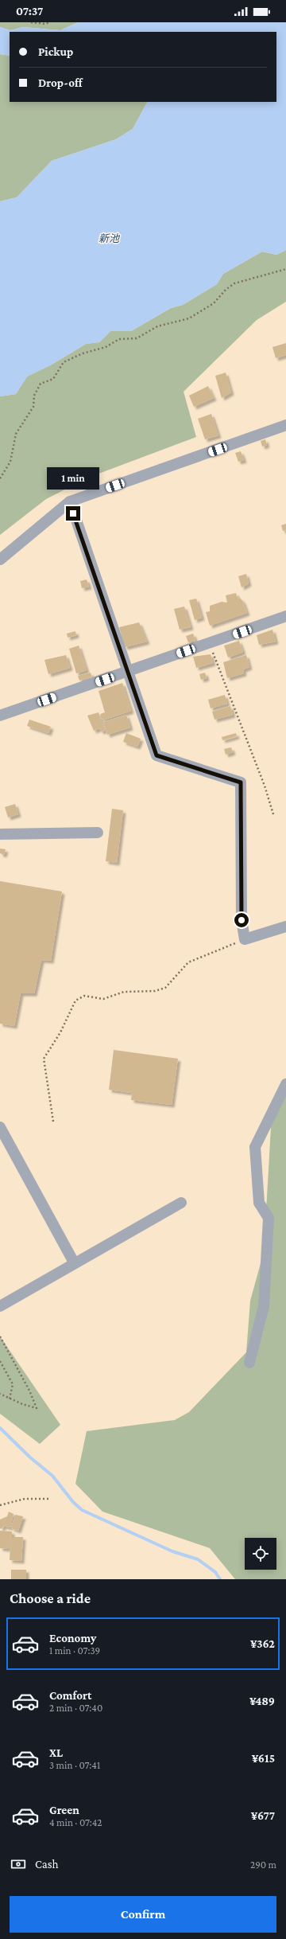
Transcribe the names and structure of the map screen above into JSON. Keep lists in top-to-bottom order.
{
  "water": ["新池"],
  "page": {
    "status": "07:37",
    "banner": ["Pickup", "Drop-off"],
    "bubble": "1 min",
    "heading": "Choose a ride",
    "list": [
      {
        "name": "Economy",
        "note": "1 min · 07:39",
        "value": "¥362"
      },
      {
        "name": "Comfort",
        "note": "2 min · 07:40",
        "value": "¥489"
      },
      {
        "name": "XL",
        "note": "3 min · 07:41",
        "value": "¥615"
      },
      {
        "name": "Green",
        "note": "4 min · 07:42",
        "value": "¥677"
      }
    ],
    "pay": ["Cash", "290 m"],
    "buttons": "Confirm"
  }
}
